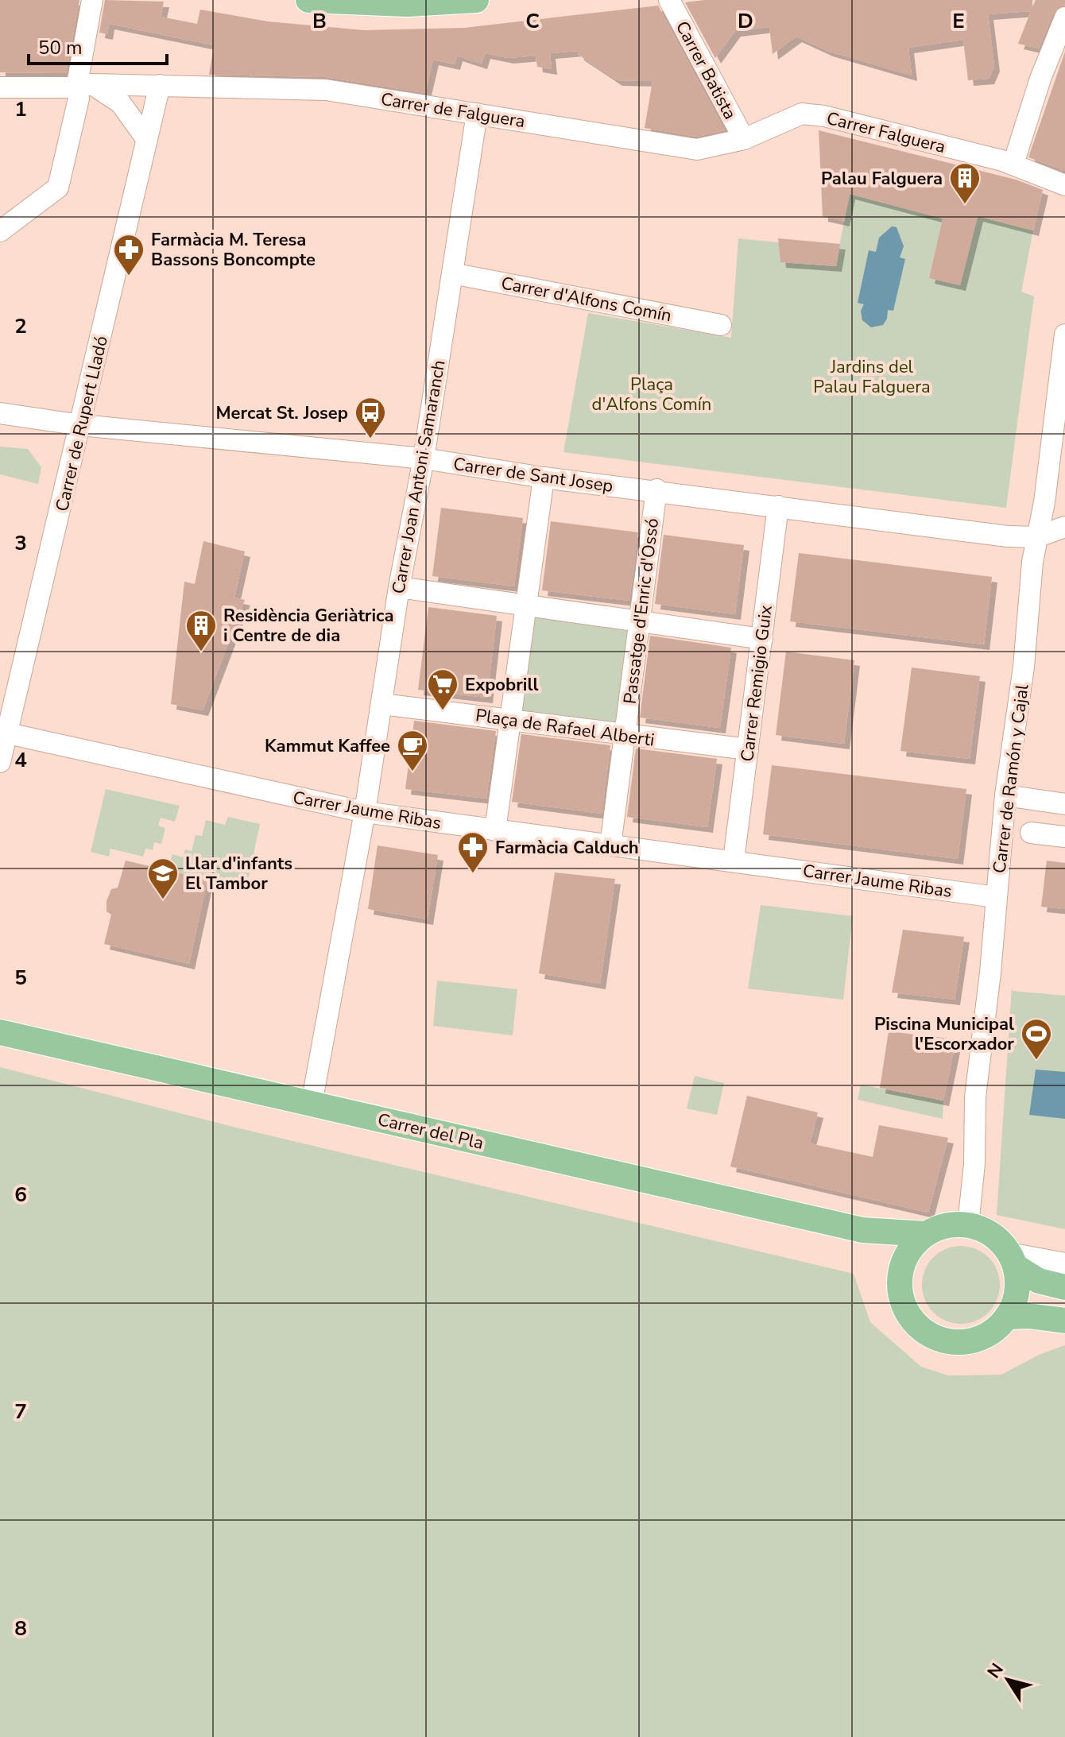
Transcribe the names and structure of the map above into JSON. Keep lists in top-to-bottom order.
{
  "streets": {
    "main road": ["Carrer del Pla"],
    "street": [
      "Carrer Batista",
      "Carrer de Falguera",
      "Carrer Falguera",
      "Carrer d'Alfons Comín",
      "Carrer de Rupert Lladó",
      "Carrer de Sant Josep",
      "Carrer Joan Antoni Samaranch",
      "Passatge d'Enric d'Ossó",
      "Carrer Remigio Guix",
      "Plaça de Rafael Alberti",
      "Carrer de Ramón y Cajal",
      "Carrer Jaume Ribas"
    ]
  },
  "crossings": [
    ["Carrer Batista", "Carrer de Falguera"],
    ["Carrer Batista", "Carrer Falguera"],
    ["Carrer de Falguera", "Carrer Falguera"],
    ["Carrer de Falguera", "Carrer de Rupert Lladó"],
    ["Carrer de Falguera", "Carrer Joan Antoni Samaranch"],
    ["Carrer d'Alfons Comín", "Carrer Joan Antoni Samaranch"],
    ["Carrer de Rupert Lladó", "Carrer de Sant Josep"],
    ["Carrer de Rupert Lladó", "Carrer Jaume Ribas"],
    ["Carrer de Sant Josep", "Carrer Joan Antoni Samaranch"],
    ["Carrer de Sant Josep", "Passatge d'Enric d'Ossó"],
    ["Carrer de Sant Josep", "Carrer Remigio Guix"],
    ["Carrer de Sant Josep", "Carrer de Ramón y Cajal"],
    ["Carrer Joan Antoni Samaranch", "Plaça de Rafael Alberti"],
    ["Carrer Joan Antoni Samaranch", "Carrer Jaume Ribas"],
    ["Carrer Joan Antoni Samaranch", "Carrer del Pla"],
    ["Passatge d'Enric d'Ossó", "Plaça de Rafael Alberti"],
    ["Passatge d'Enric d'Ossó", "Carrer Jaume Ribas"],
    ["Carrer Remigio Guix", "Plaça de Rafael Alberti"],
    ["Carrer Remigio Guix", "Carrer Jaume Ribas"],
    ["Carrer de Ramón y Cajal", "Carrer Jaume Ribas"],
    ["Carrer de Ramón y Cajal", "Carrer del Pla"]
  ],
  "parks": ["Jardins del Palau Falguera", "Plaça d'Alfons Comín"],
  "places": {
    "building": ["Palau Falguera", "Residència Geriàtrica i Centre de dia"],
    "pharmacy": ["Farmàcia M. Teresa Bassons Boncompte", "Farmàcia Calduch"],
    "bus stop": ["Mercat St. Josep"],
    "supermarket": ["Expobrill"],
    "cafe": ["Kammut Kaffee"],
    "school or university": ["Llar d'infants El Tambor"],
    "sports": ["Piscina Municipal l'Escorxador"]
  },
  "scale_bar": "50 m",
  "north": "top left",
  "grid": {
    "columns": [
      "B",
      "C",
      "D",
      "E"
    ],
    "rows": [
      "1",
      "2",
      "3",
      "4",
      "5",
      "6",
      "7",
      "8"
    ]
  }
}
